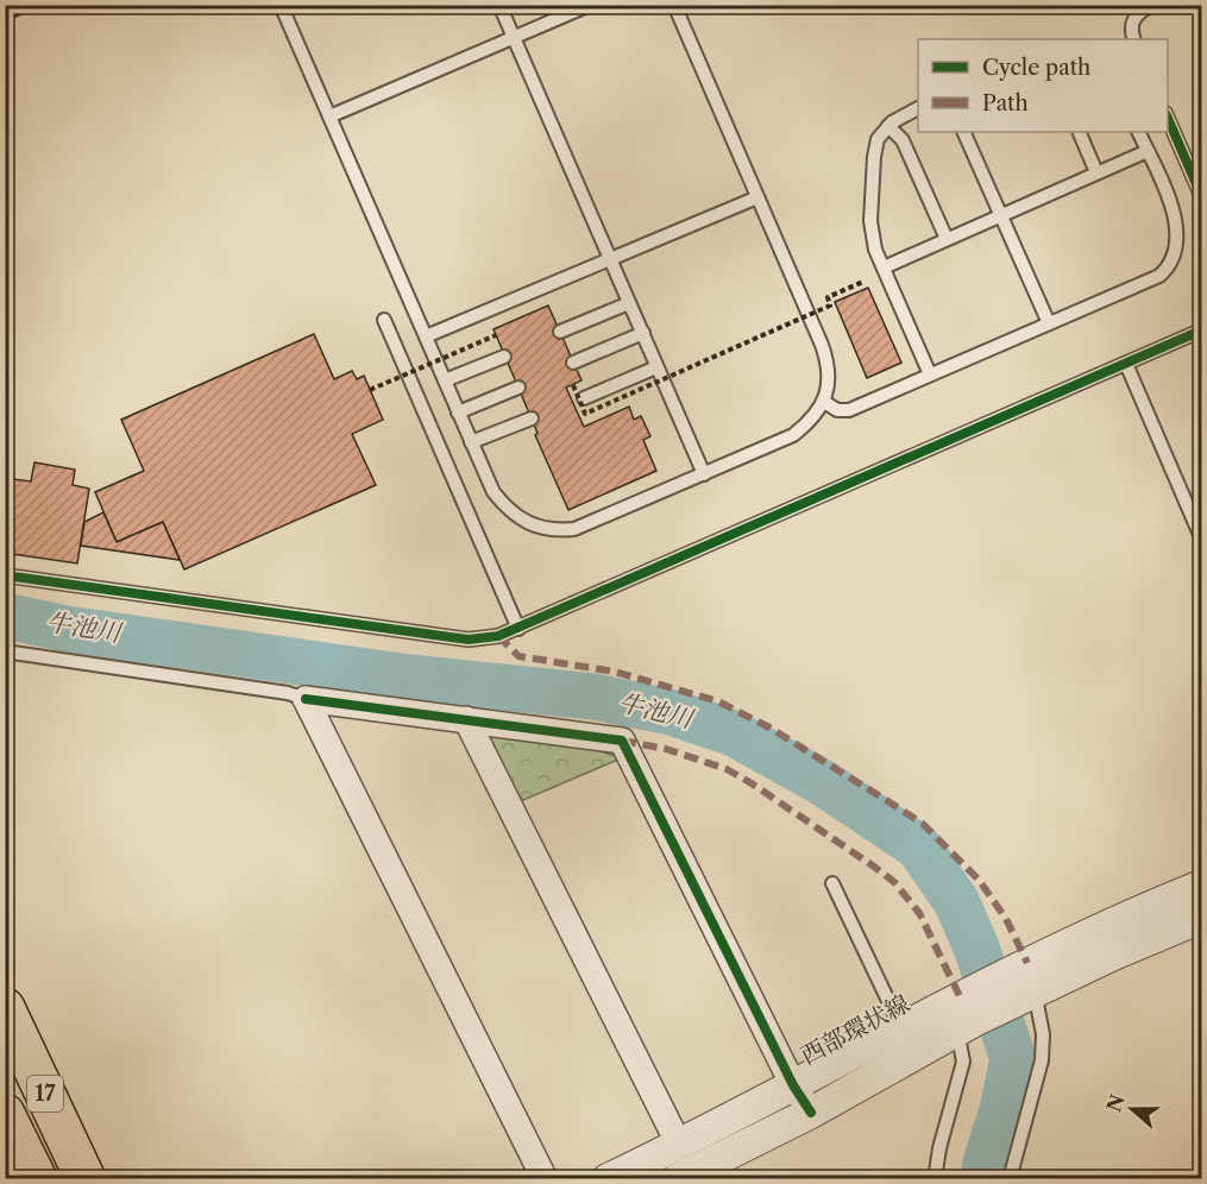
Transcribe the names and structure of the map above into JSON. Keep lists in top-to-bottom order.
{
  "streets": {
    "highway": ["17"],
    "street": ["西部環状線"]
  },
  "water": ["牛池川"],
  "legend": ["Cycle path", "Path"],
  "north": "left"
}
